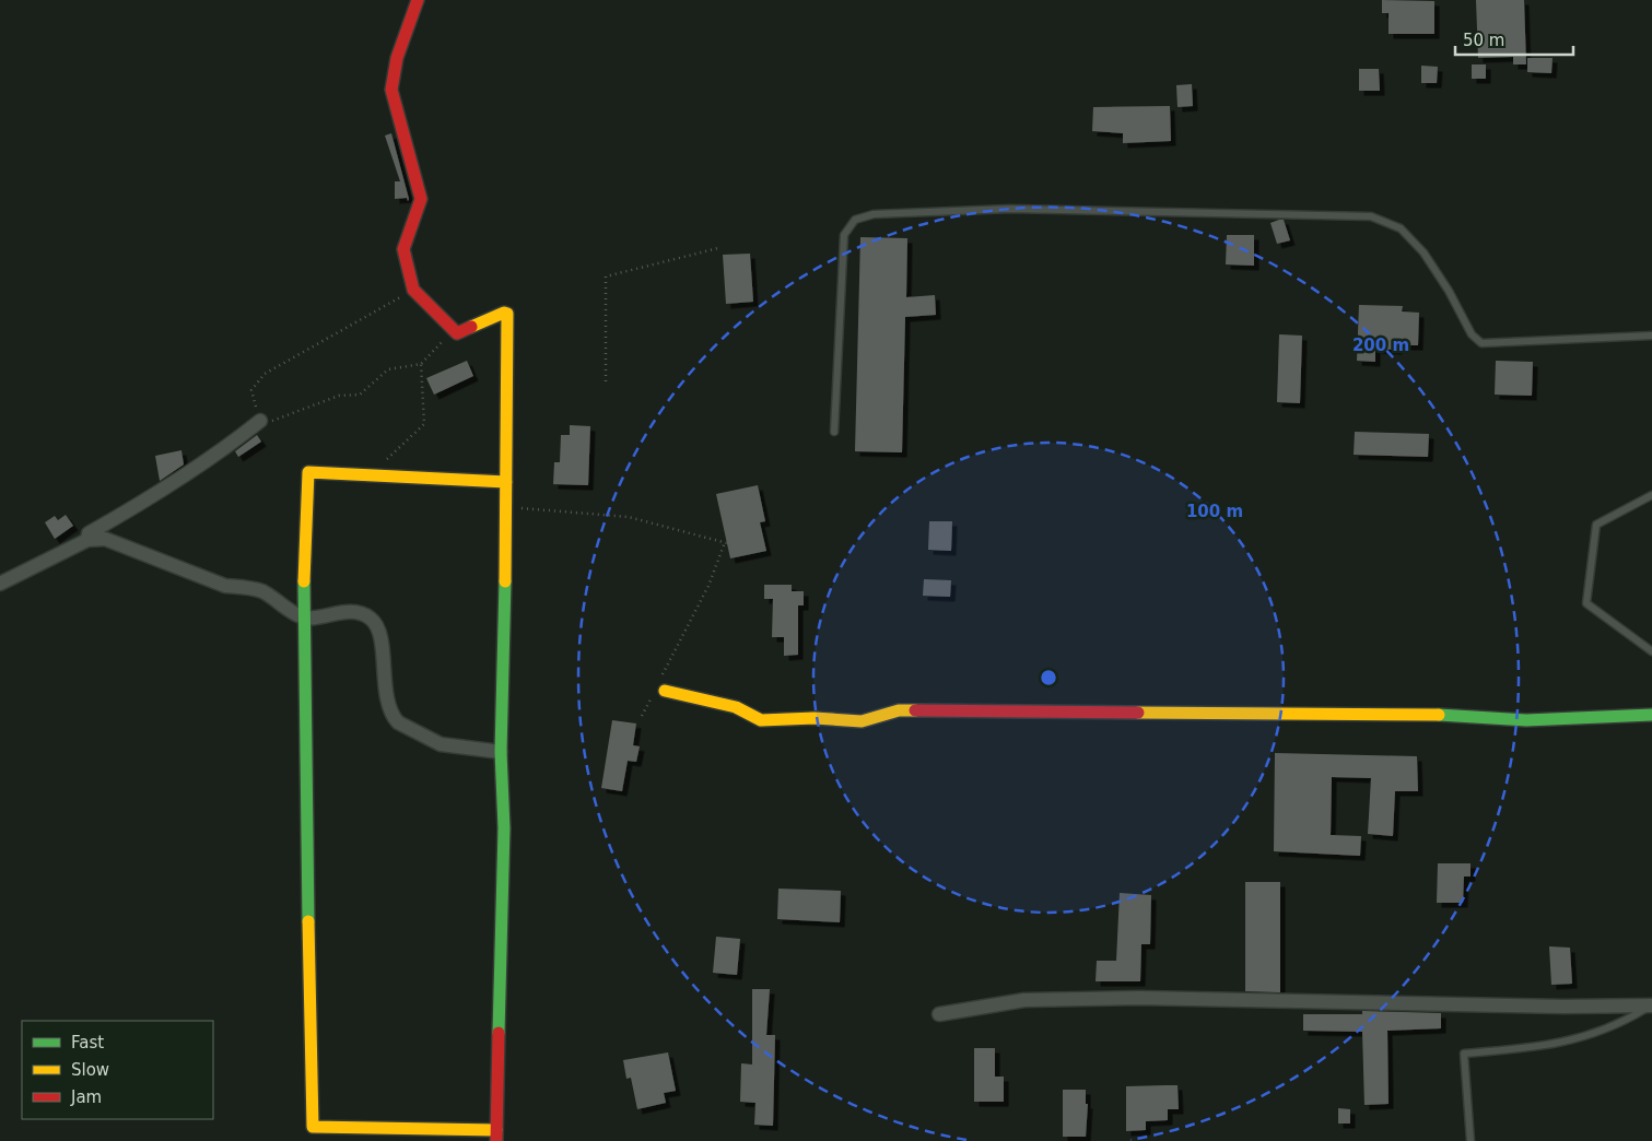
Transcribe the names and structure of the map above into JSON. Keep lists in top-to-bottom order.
{
  "legend": ["Fast", "Slow", "Jam"],
  "scale_bar": "50 m",
  "rings": ["200 m", "100 m"]
}
